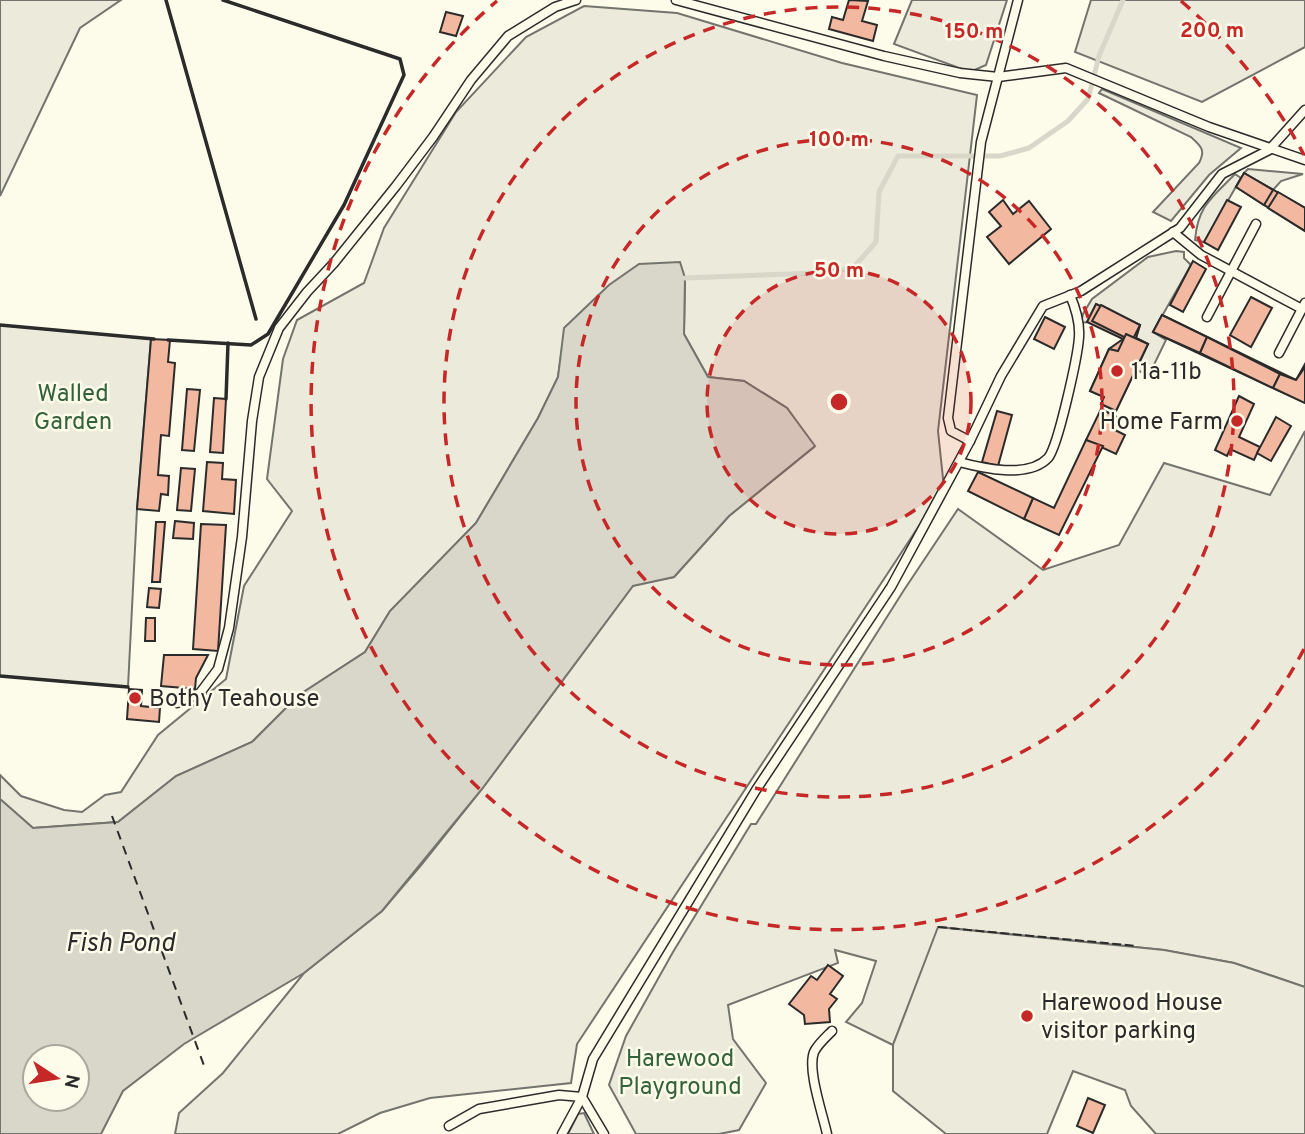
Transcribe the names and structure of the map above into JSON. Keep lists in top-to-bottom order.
{
  "water": ["Fish Pond"],
  "parks": ["Walled Garden", "Harewood Playground"],
  "places": [
    "11a-11b",
    "Home Farm",
    "Bothy Teahouse",
    "Harewood House visitor parking"
  ],
  "north": "right",
  "rings": [
    "200 m",
    "150 m",
    "100 m",
    "50 m"
  ]
}
